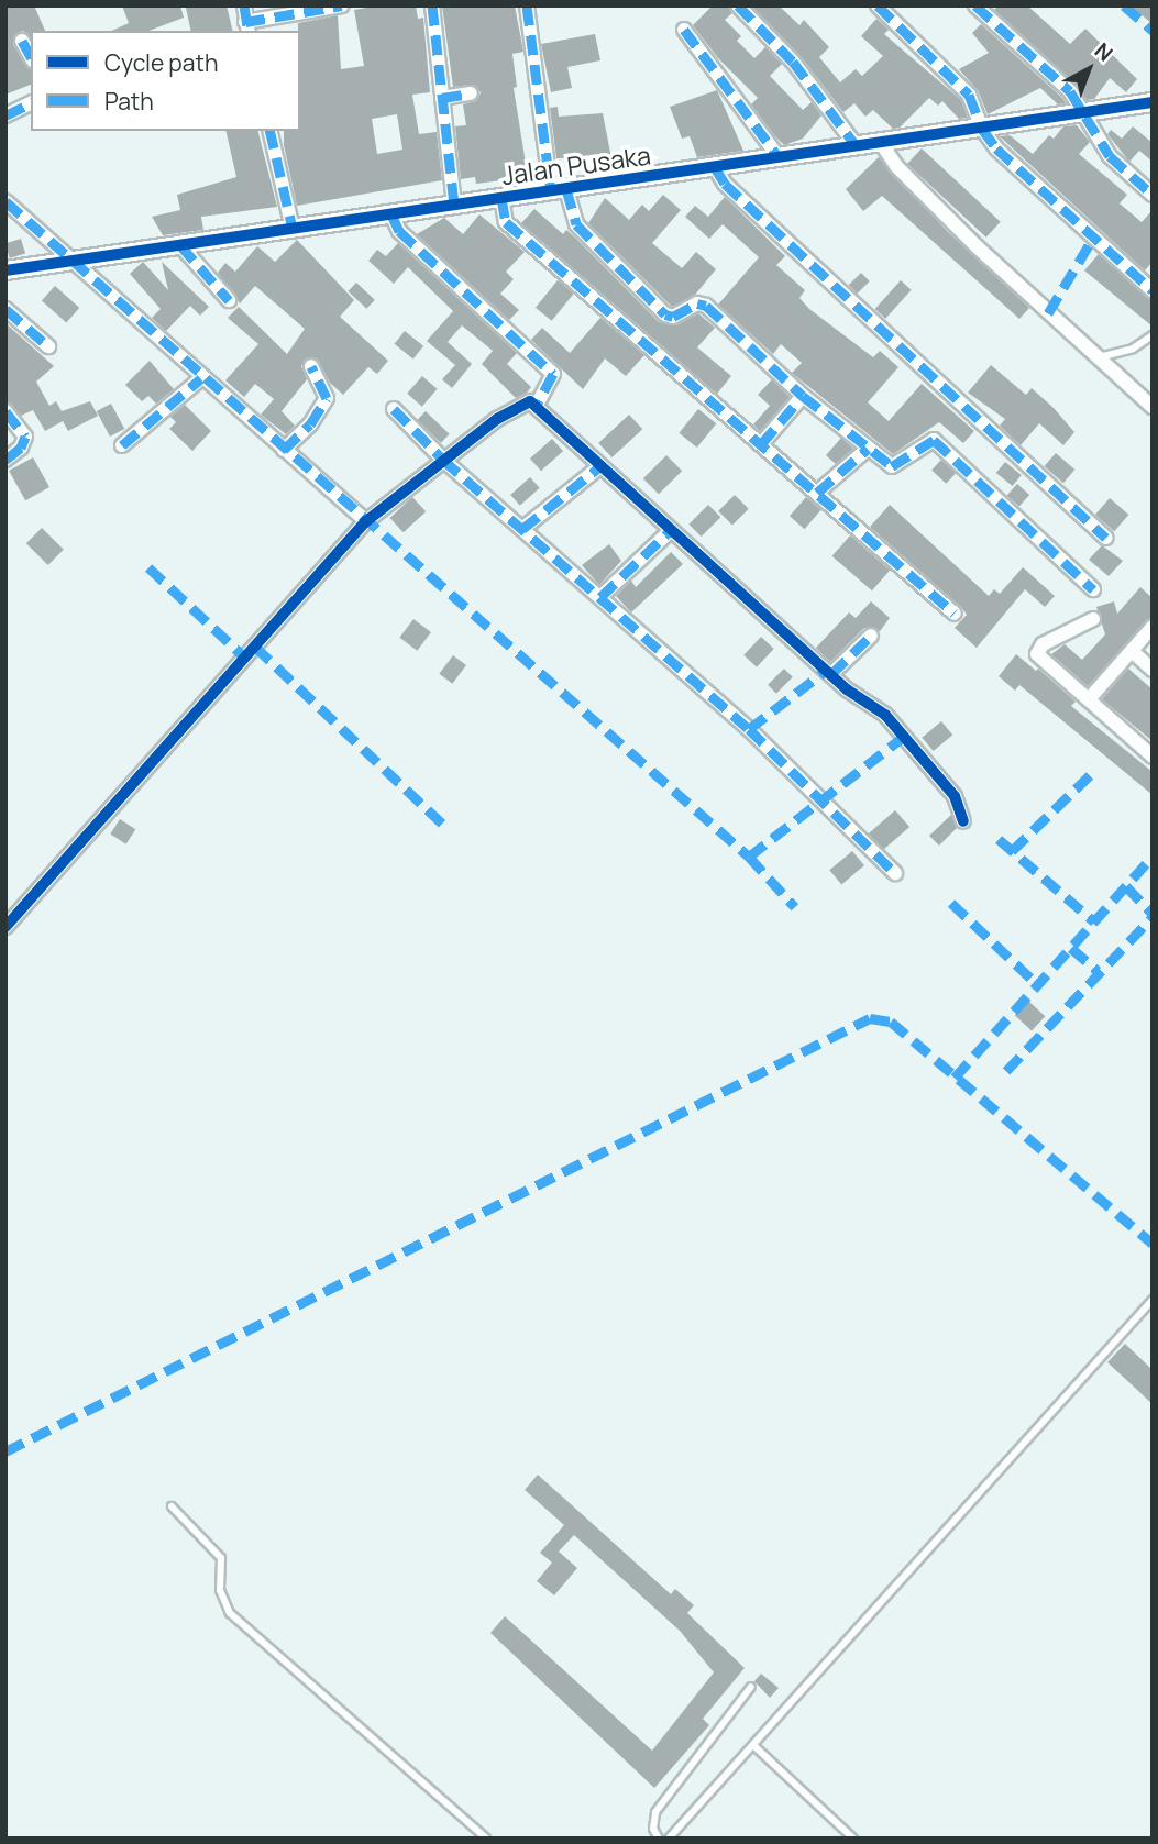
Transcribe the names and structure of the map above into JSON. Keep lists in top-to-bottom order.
{
  "streets": {
    "street": ["Jalan Pusaka"]
  },
  "legend": ["Cycle path", "Path"],
  "north": "top right"
}
